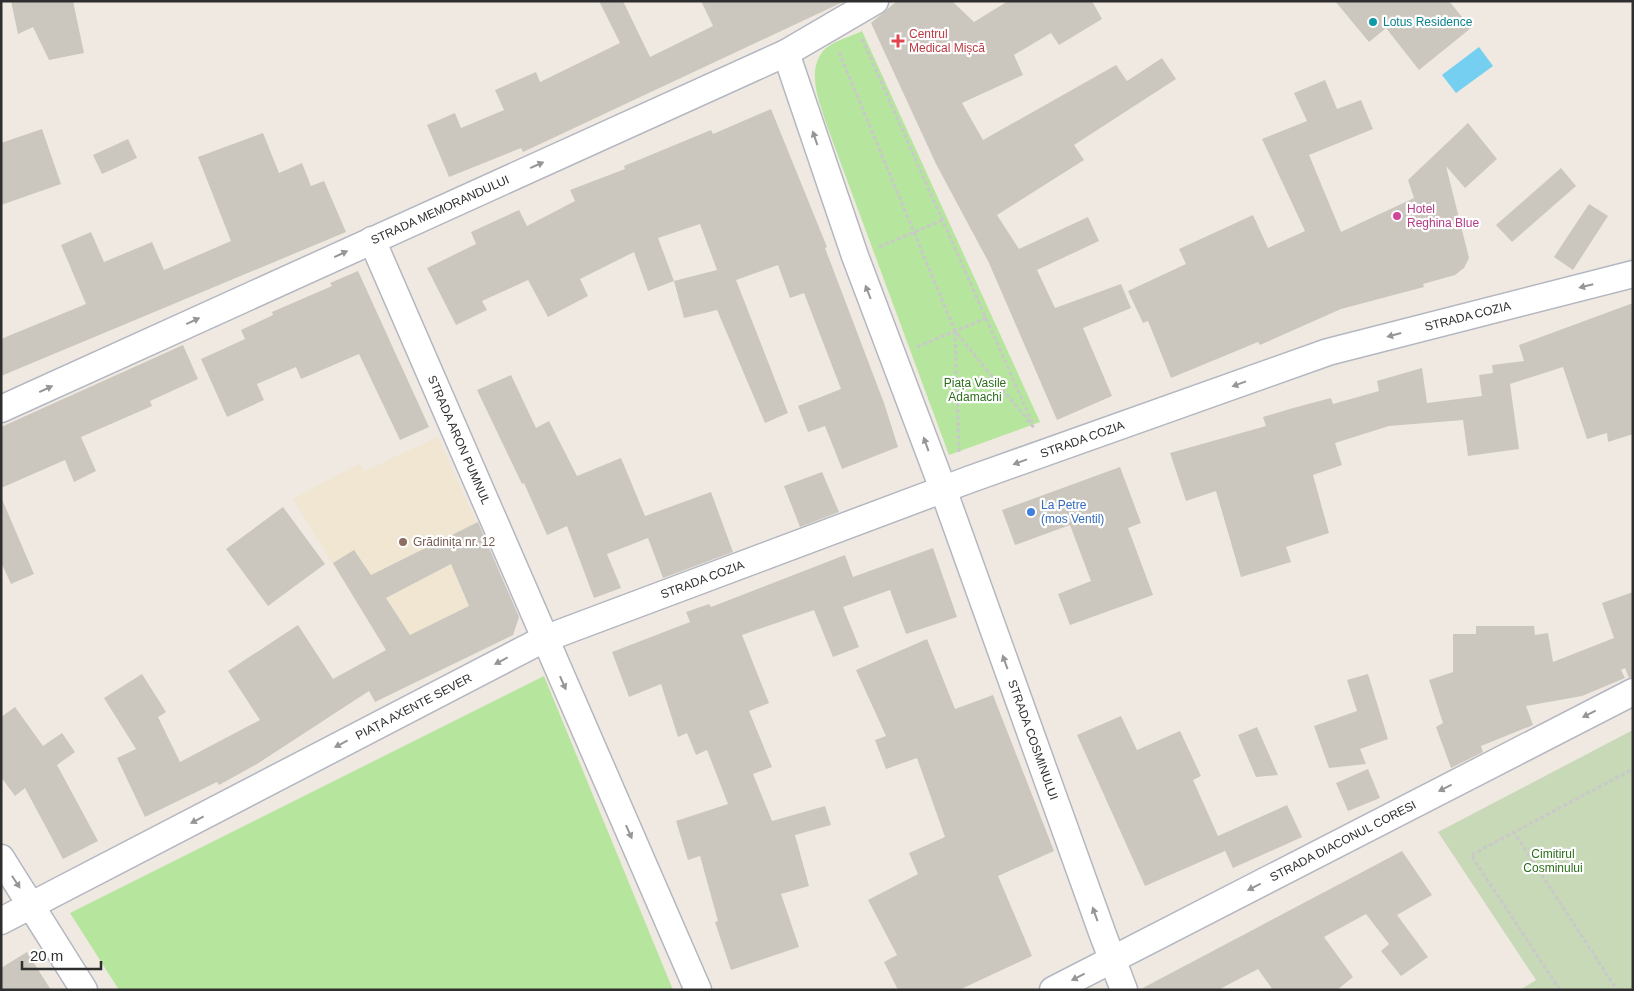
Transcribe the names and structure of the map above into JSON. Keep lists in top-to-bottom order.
{
  "streets": {
    "street": [
      "STRADA MEMORANDULUI",
      "STRADA COZIA",
      "STRADA ARON PUMNUL",
      "PIAȚA AXENTE SEVER",
      "STRADA COSMINULUI",
      "STRADA DIACONUL CORESI"
    ]
  },
  "crossings": [
    ["STRADA MEMORANDULUI", "STRADA ARON PUMNUL"],
    ["STRADA COZIA", "STRADA ARON PUMNUL"],
    ["STRADA COZIA", "PIAȚA AXENTE SEVER"],
    ["STRADA COZIA", "STRADA COSMINULUI"],
    ["STRADA ARON PUMNUL", "PIAȚA AXENTE SEVER"],
    ["STRADA COSMINULUI", "STRADA DIACONUL CORESI"]
  ],
  "one_way": [
    "STRADA MEMORANDULUI",
    "STRADA COZIA",
    "PIAȚA AXENTE SEVER",
    "STRADA COSMINULUI",
    "STRADA DIACONUL CORESI"
  ],
  "parks": ["Piața Vasile Adamachi", "Cimitirul Cosminului"],
  "places": {
    "other": [
      "Lotus Residence",
      "Hotel Reghina Blue",
      "La Petre (mos Ventil)",
      "Grădinița nr. 12"
    ],
    "health": ["Centrul Medical Mișcă"]
  },
  "scale_bar": "20 m"
}
